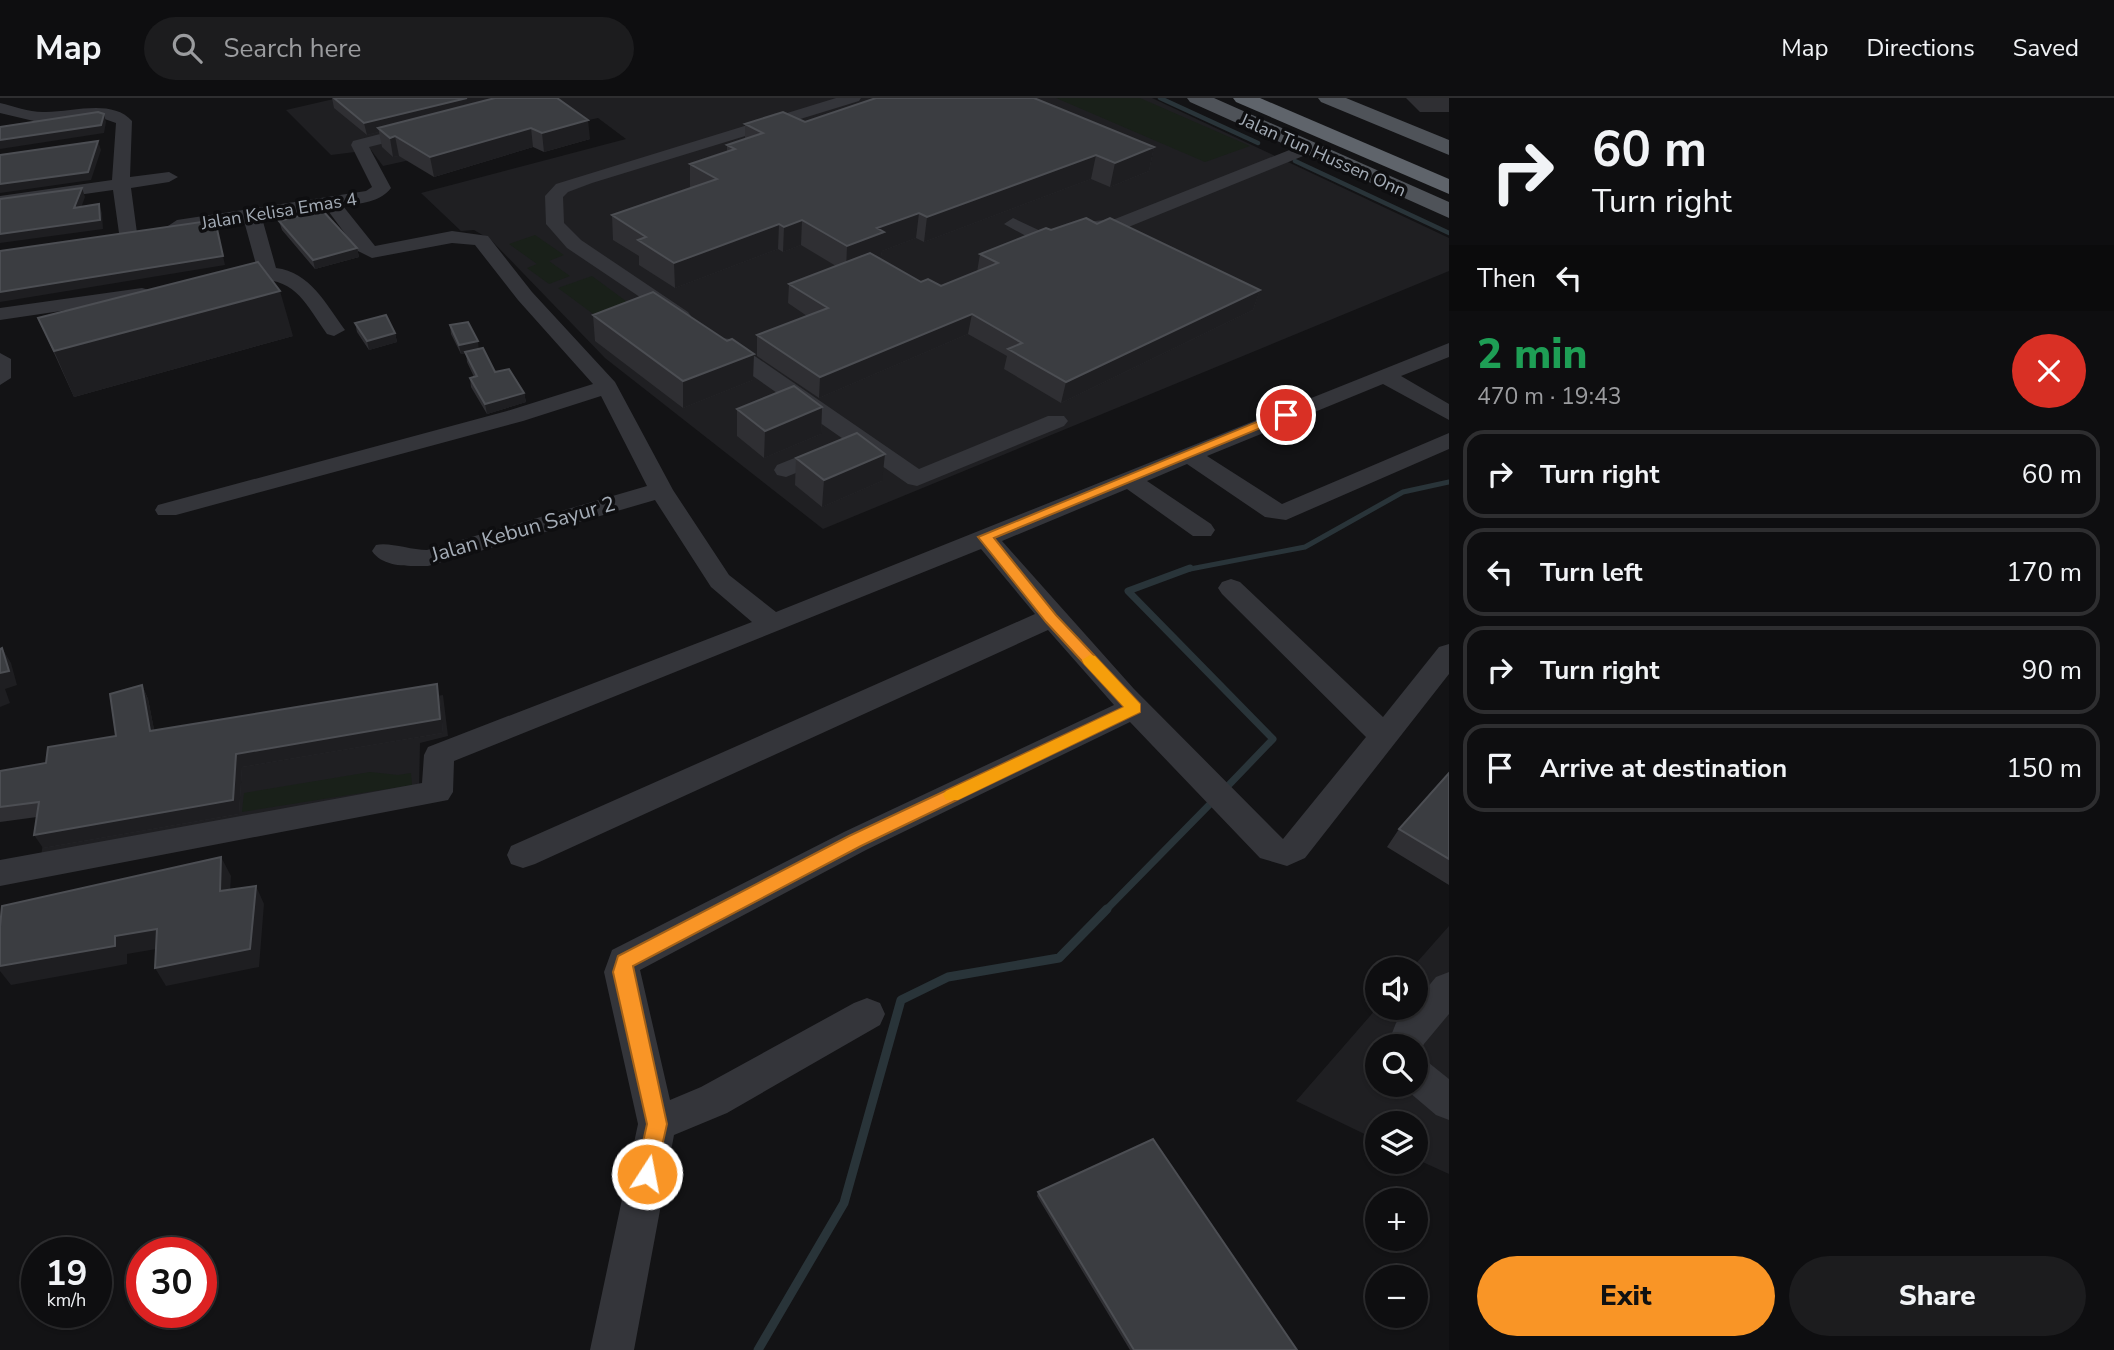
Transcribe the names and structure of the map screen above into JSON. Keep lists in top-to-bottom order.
{
  "streets": {
    "main road": ["Jalan Tun Hussen Onn"],
    "street": ["Jalan Kelisa Emas 4", "Jalan Kebun Sayur 2"]
  },
  "page": {
    "header": "Map",
    "search": "Search here",
    "nav": ["Map", "Directions", "Saved"],
    "turn": ["60 m", "Turn right"],
    "then": "Then",
    "heading": ["2 min", "470 m · 19:43"],
    "list": [
      {
        "name": "Turn right",
        "value": "60 m"
      },
      {
        "name": "Turn left",
        "value": "170 m"
      },
      {
        "name": "Turn right",
        "value": "90 m"
      },
      {
        "name": "Arrive at destination",
        "value": "150 m"
      }
    ],
    "map_buttons": ["+", "−"],
    "speed": "19 km/h",
    "limit": "30",
    "buttons": ["Exit", "Share"]
  }
}
